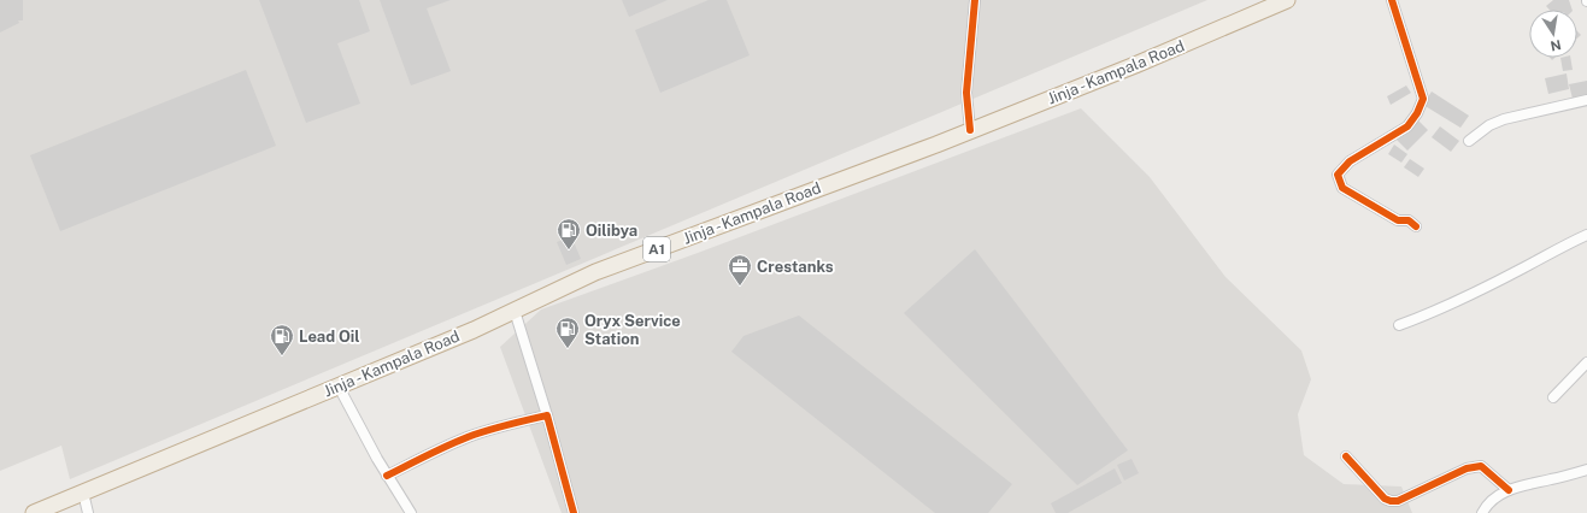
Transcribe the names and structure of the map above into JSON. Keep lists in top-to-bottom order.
{
  "streets": {
    "highway": ["Jinja - Kampala Road", "A1"]
  },
  "places": {
    "fuel station": ["Oilibya", "Oryx Service Station", "Lead Oil"],
    "office": ["Crestanks"]
  },
  "north": "bottom"
}
